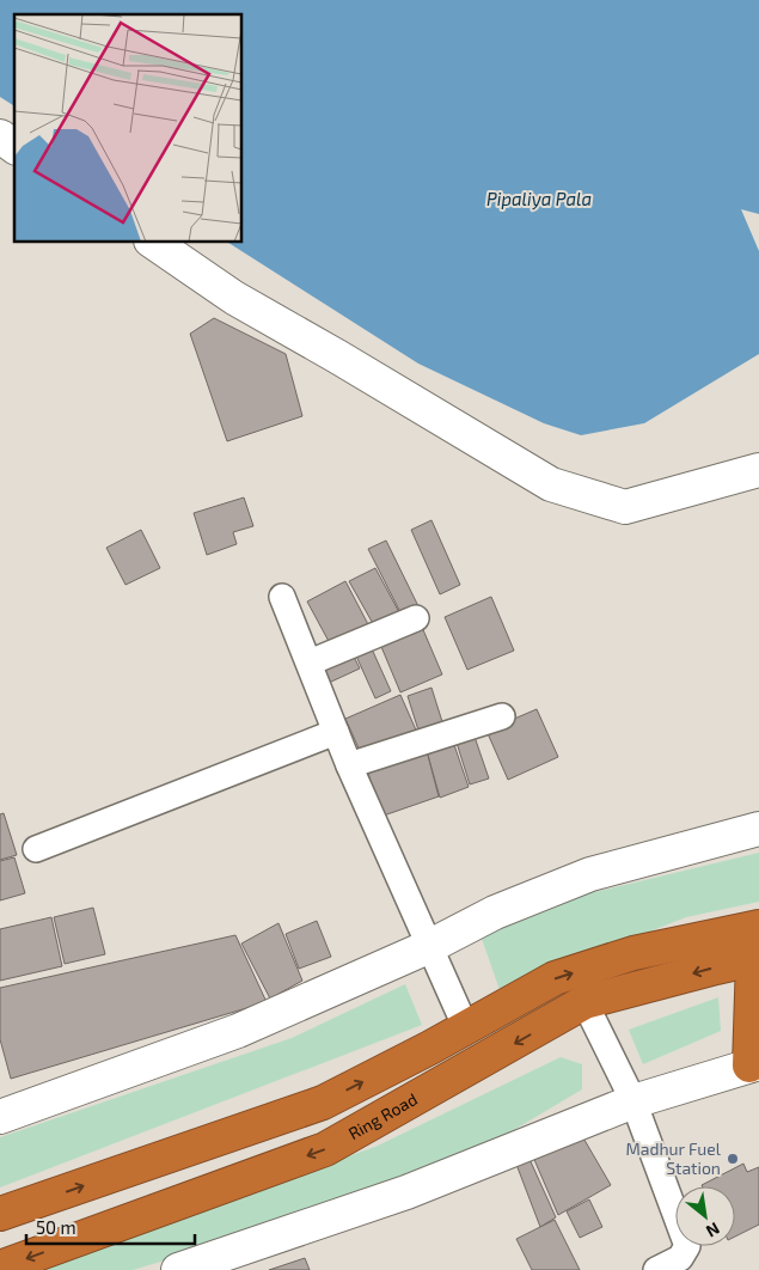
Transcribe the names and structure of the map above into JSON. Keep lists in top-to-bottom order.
{
  "streets": {
    "highway": ["Ring Road"]
  },
  "water": ["Pipaliya Pala"],
  "places": ["Madhur Fuel Station"],
  "scale_bar": "50 m",
  "north": "bottom right"
}
